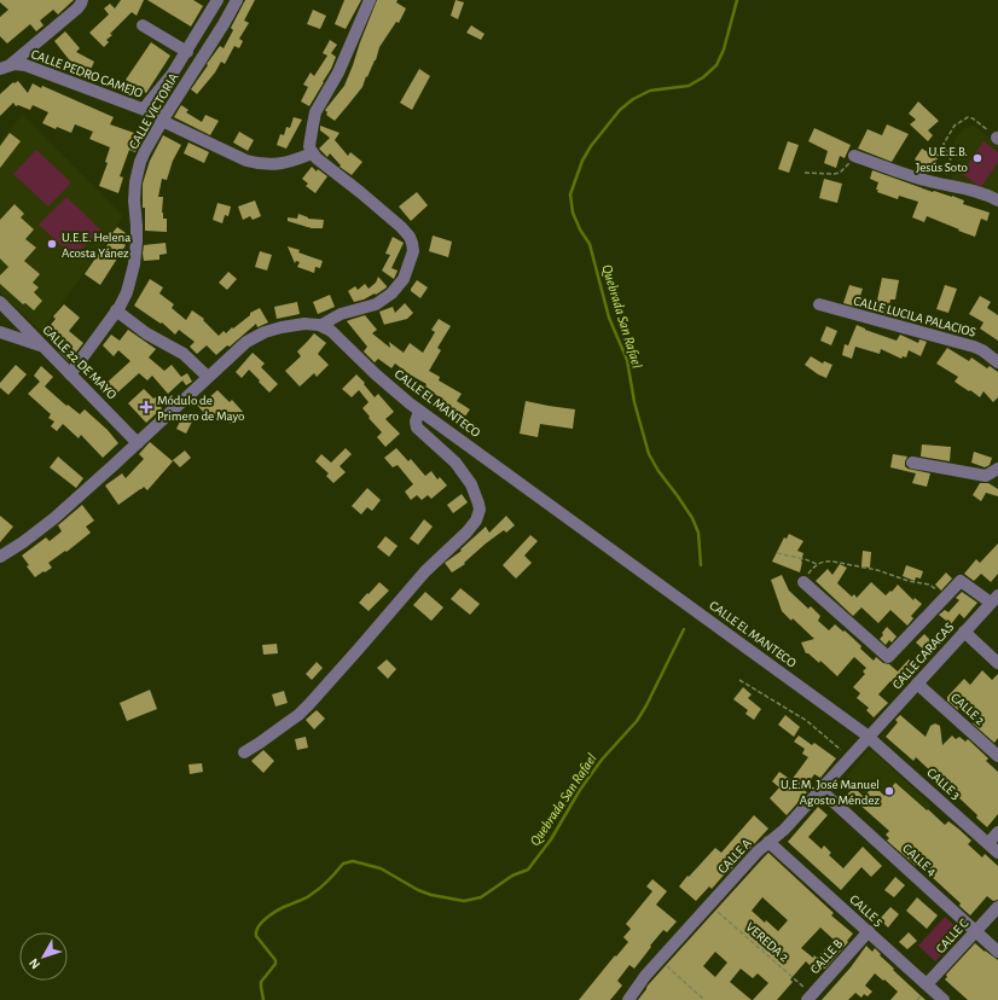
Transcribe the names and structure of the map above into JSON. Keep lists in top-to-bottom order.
{
  "streets": {
    "street": [
      "CALLE PEDRO CAMEJO",
      "CALLE VICTORIA",
      "CALLE LUCILA PALACIOS",
      "CALLE 22 DE MAYO",
      "CALLE EL MANTECO",
      "CALLE CARACAS",
      "CALLE 2",
      "CALLE 3",
      "CALLE A",
      "CALLE 4",
      "CALLE 5",
      "CALLE C",
      "CALLE B"
    ],
    "path": ["VEREDA 2"]
  },
  "crossings": [
    ["CALLE PEDRO CAMEJO", "CALLE VICTORIA"],
    ["CALLE VICTORIA", "CALLE 22 DE MAYO"],
    ["CALLE EL MANTECO", "CALLE CARACAS"],
    ["CALLE EL MANTECO", "CALLE 3"],
    ["CALLE EL MANTECO", "CALLE A"],
    ["CALLE CARACAS", "CALLE 2"],
    ["CALLE CARACAS", "CALLE 3"],
    ["CALLE CARACAS", "CALLE A"],
    ["CALLE 3", "CALLE A"],
    ["CALLE A", "CALLE 4"],
    ["CALLE A", "CALLE 5"],
    ["CALLE A", "VEREDA 2"],
    ["CALLE 4", "CALLE C"],
    ["CALLE 5", "CALLE C"],
    ["CALLE 5", "CALLE B"],
    ["VEREDA 2", "CALLE B"]
  ],
  "water": ["Quebrada San Rafael"],
  "places": {
    "other": ["U.E.E.B. Jesús Soto", "U.E.E. Helena Acosta Yánez", "U.E.M. José Manuel Agosto Méndez"],
    "health": ["Módulo de Primero de Mayo"]
  },
  "north": "bottom left"
}
